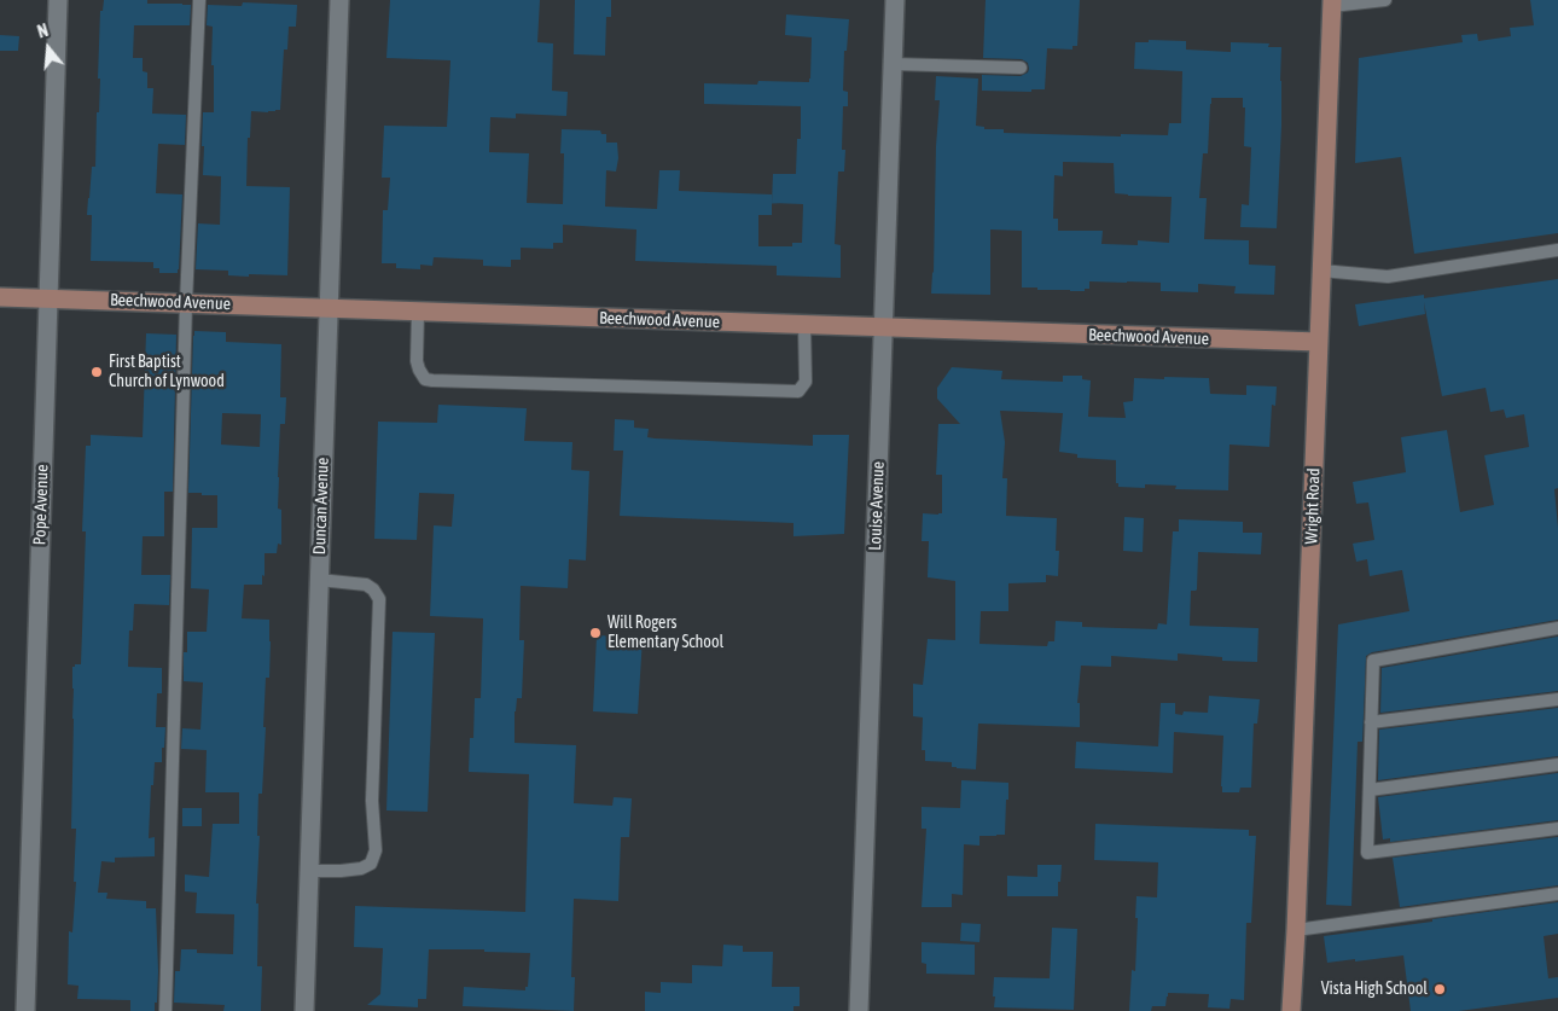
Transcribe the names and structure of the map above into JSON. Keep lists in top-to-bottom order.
{
  "streets": {
    "street": [
      "Beechwood Avenue",
      "Pope Avenue",
      "Duncan Avenue",
      "Louise Avenue",
      "Wright Road"
    ]
  },
  "crossings": [
    ["Beechwood Avenue", "Pope Avenue"],
    ["Beechwood Avenue", "Duncan Avenue"],
    ["Beechwood Avenue", "Louise Avenue"],
    ["Beechwood Avenue", "Wright Road"]
  ],
  "places": ["First Baptist Church of Lynwood", "Will Rogers Elementary School", "Vista High School"],
  "north": "top"
}
